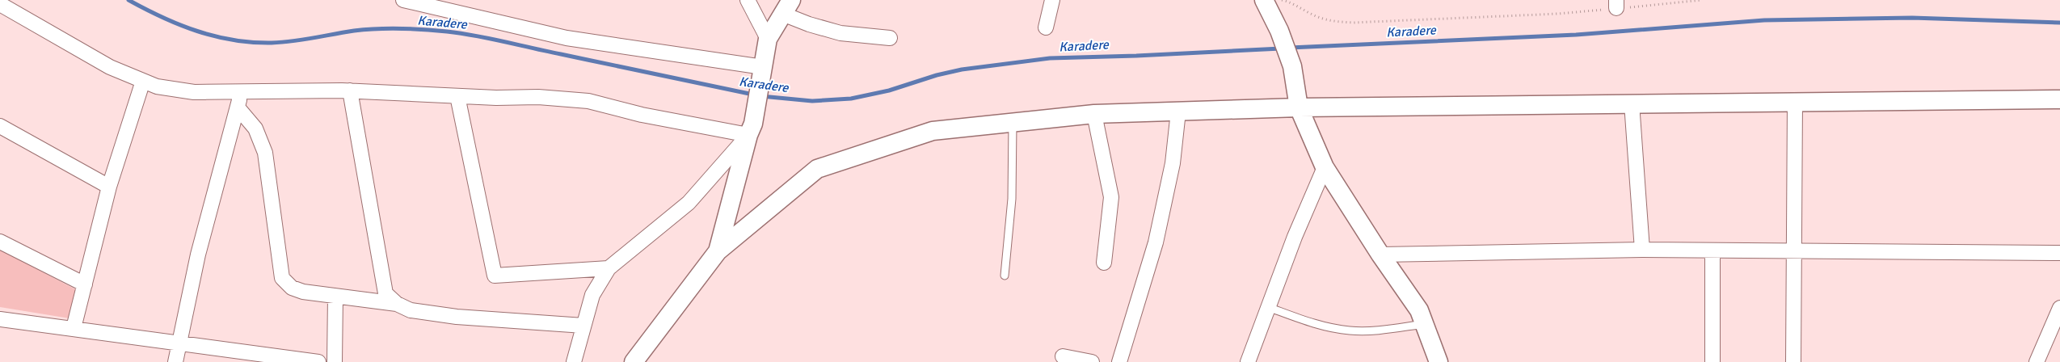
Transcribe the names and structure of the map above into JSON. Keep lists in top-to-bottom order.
{
  "water": ["Karadere"]
}
